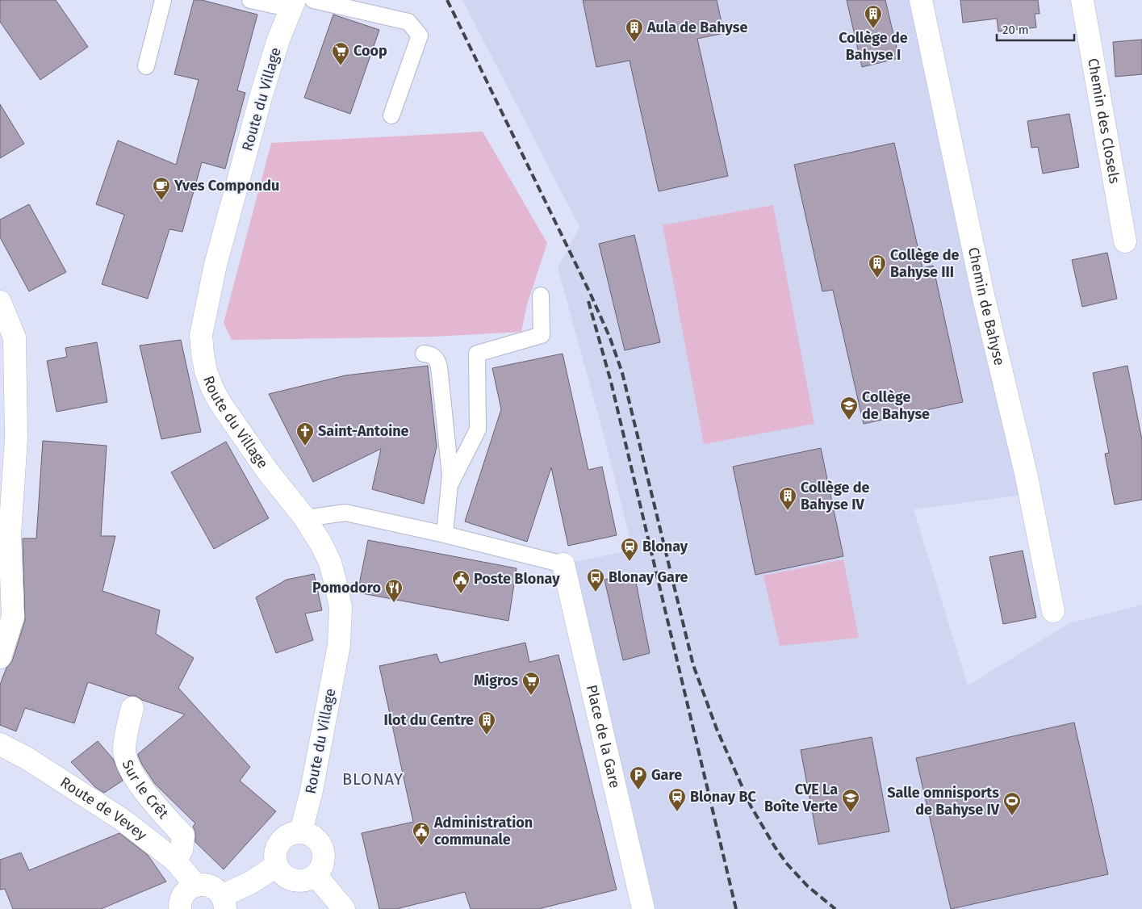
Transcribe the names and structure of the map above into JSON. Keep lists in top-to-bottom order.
{
  "streets": {
    "street": [
      "Route du Village",
      "Chemin des Closels",
      "Chemin de Bahyse",
      "Place de la Gare",
      "Sur le Crêt",
      "Route de Vevey"
    ]
  },
  "crossings": [
    ["Sur le Crêt", "Route de Vevey"]
  ],
  "districts": ["BLONAY"],
  "places": {
    "building": [
      "Collège de Bahyse I",
      "Aula de Bahyse",
      "Collège de Bahyse III",
      "Collège de Bahyse IV",
      "Ilot du Centre"
    ],
    "supermarket": ["Coop", "Migros"],
    "cafe": ["Yves Compondu"],
    "school or university": ["Collège de Bahyse", "CVE La Boîte Verte"],
    "church": ["Saint-Antoine"],
    "station": ["Blonay", "Blonay BC"],
    "bus stop": ["Blonay Gare"],
    "public building": ["Poste Blonay", "Administration communale"],
    "restaurant": ["Pomodoro"],
    "parking": ["Gare"],
    "sports": ["Salle omnisports de Bahyse IV"]
  },
  "scale_bar": "20 m"
}
